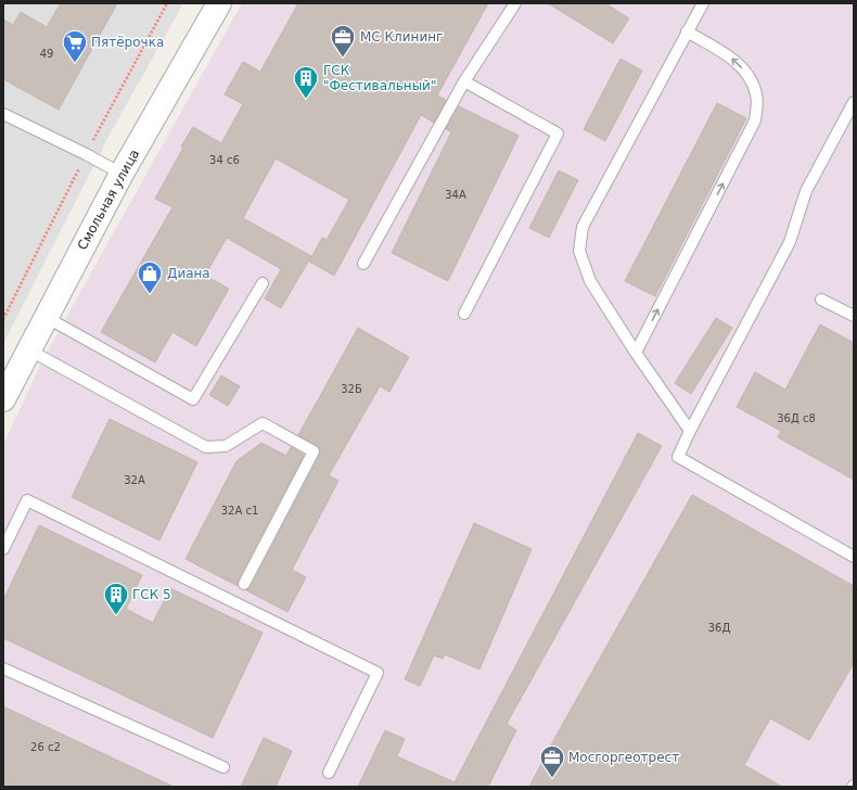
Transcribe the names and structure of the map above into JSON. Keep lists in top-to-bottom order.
{
  "streets": {
    "street": ["Смольная улица"]
  },
  "places": {
    "office": ["МС Клининг", "Мосгоргеотрест"],
    "supermarket": ["Пятёрочка"],
    "building": ["ГСК \"Фестивальный\"", "ГСК 5"],
    "shop": ["Диана"]
  },
  "house_numbers": [
    "49",
    "34 с6",
    "34А",
    "32Б",
    "36Д с8",
    "32А",
    "32А с1",
    "36Д",
    "26 с2"
  ]
}
